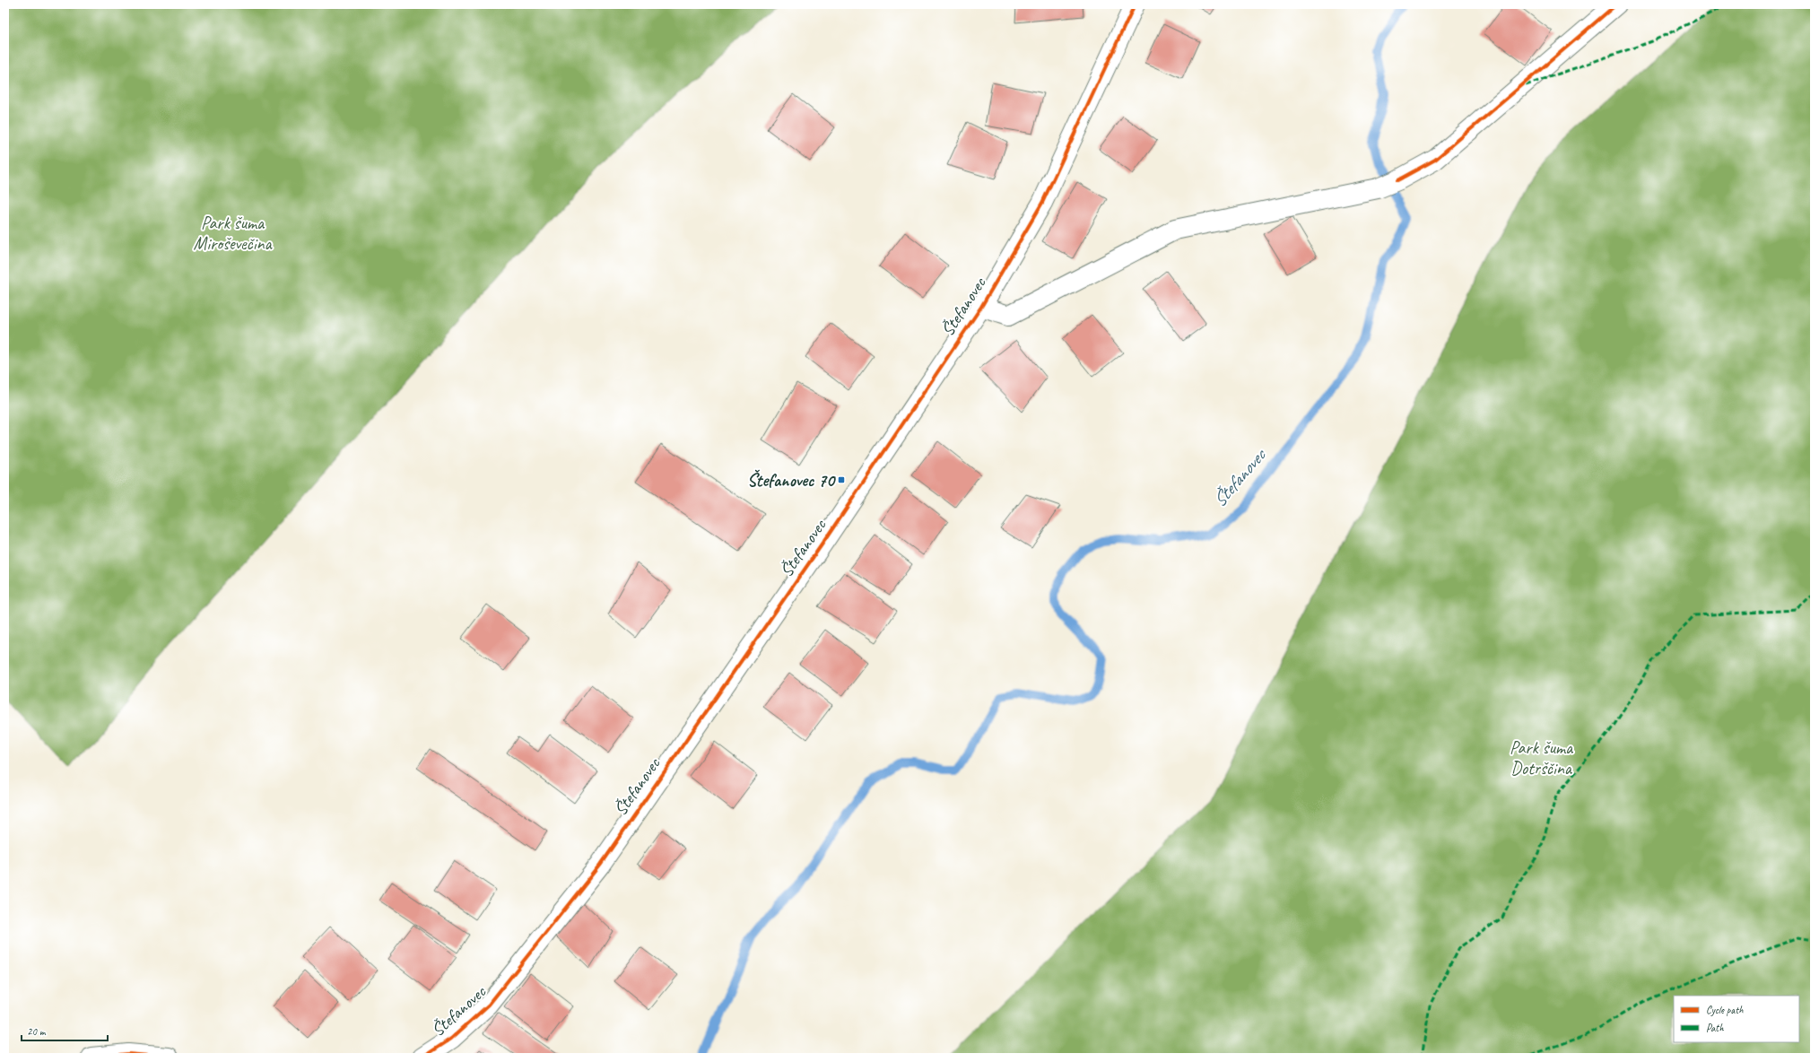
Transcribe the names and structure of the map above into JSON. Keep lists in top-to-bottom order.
{
  "streets": {
    "street": ["Štefanovec"]
  },
  "water": ["Štefanovec"],
  "parks": ["Park šuma Miroševečina", "Park šuma Dotrščina"],
  "places": {
    "transit": ["Štefanovec 70"]
  },
  "legend": ["Cycle path", "Path"],
  "scale_bar": "20 m"
}
